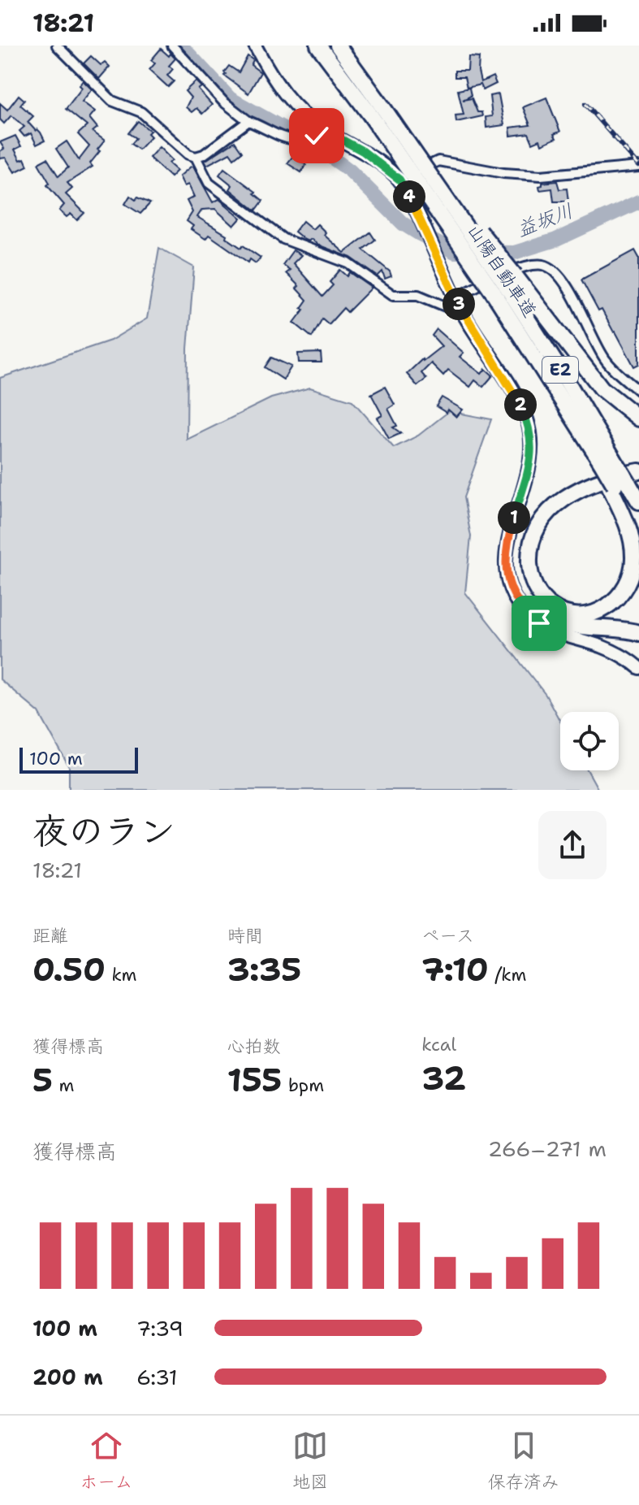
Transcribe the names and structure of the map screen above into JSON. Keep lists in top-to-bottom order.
{
  "streets": {
    "highway": ["山陽自動車道", "E2"]
  },
  "water": ["益坂川"],
  "scale_bar": "100 m",
  "page": {
    "status": "18:21",
    "pins": [
      "4",
      "3",
      "2",
      "1"
    ],
    "scale": "100 m",
    "heading": ["夜のラン", "18:21"],
    "stats": [
      ["距離", "0.50 km"],
      ["時間", "3:35"],
      ["ペース", "7:10 /km"],
      ["獲得標高", "5 m"],
      ["心拍数", "155 bpm"],
      ["kcal", "32"]
    ],
    "chart": ["獲得標高", "266–271 m"],
    "list": [
      {
        "name": "100 m",
        "note": "7:39"
      },
      {
        "name": "200 m",
        "note": "6:31"
      }
    ],
    "tabs": ["ホーム", "地図", "保存済み"]
  }
}
